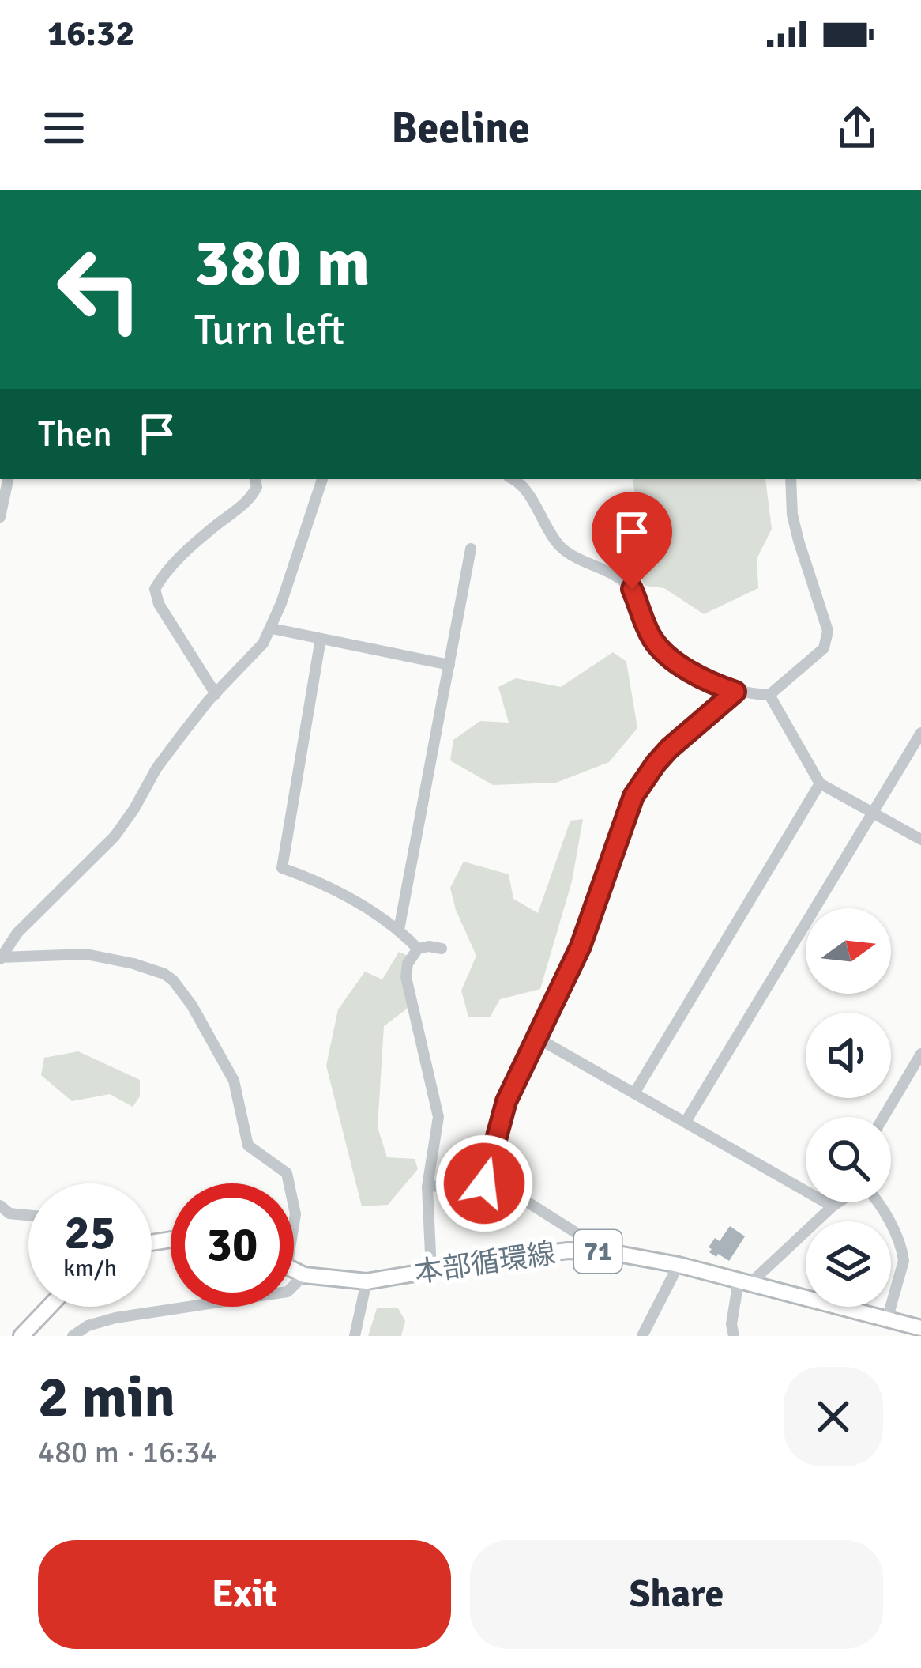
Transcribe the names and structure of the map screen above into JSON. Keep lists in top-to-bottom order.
{
  "streets": {
    "main road": ["71", "本部循環線"]
  },
  "north": "right",
  "page": {
    "status": "16:32",
    "header": "Beeline",
    "turn": ["380 m", "Turn left"],
    "then": "Then",
    "speed": "25 km/h",
    "limit": "30",
    "heading": ["2 min", "480 m · 16:34"],
    "buttons": ["Exit", "Share"]
  }
}
